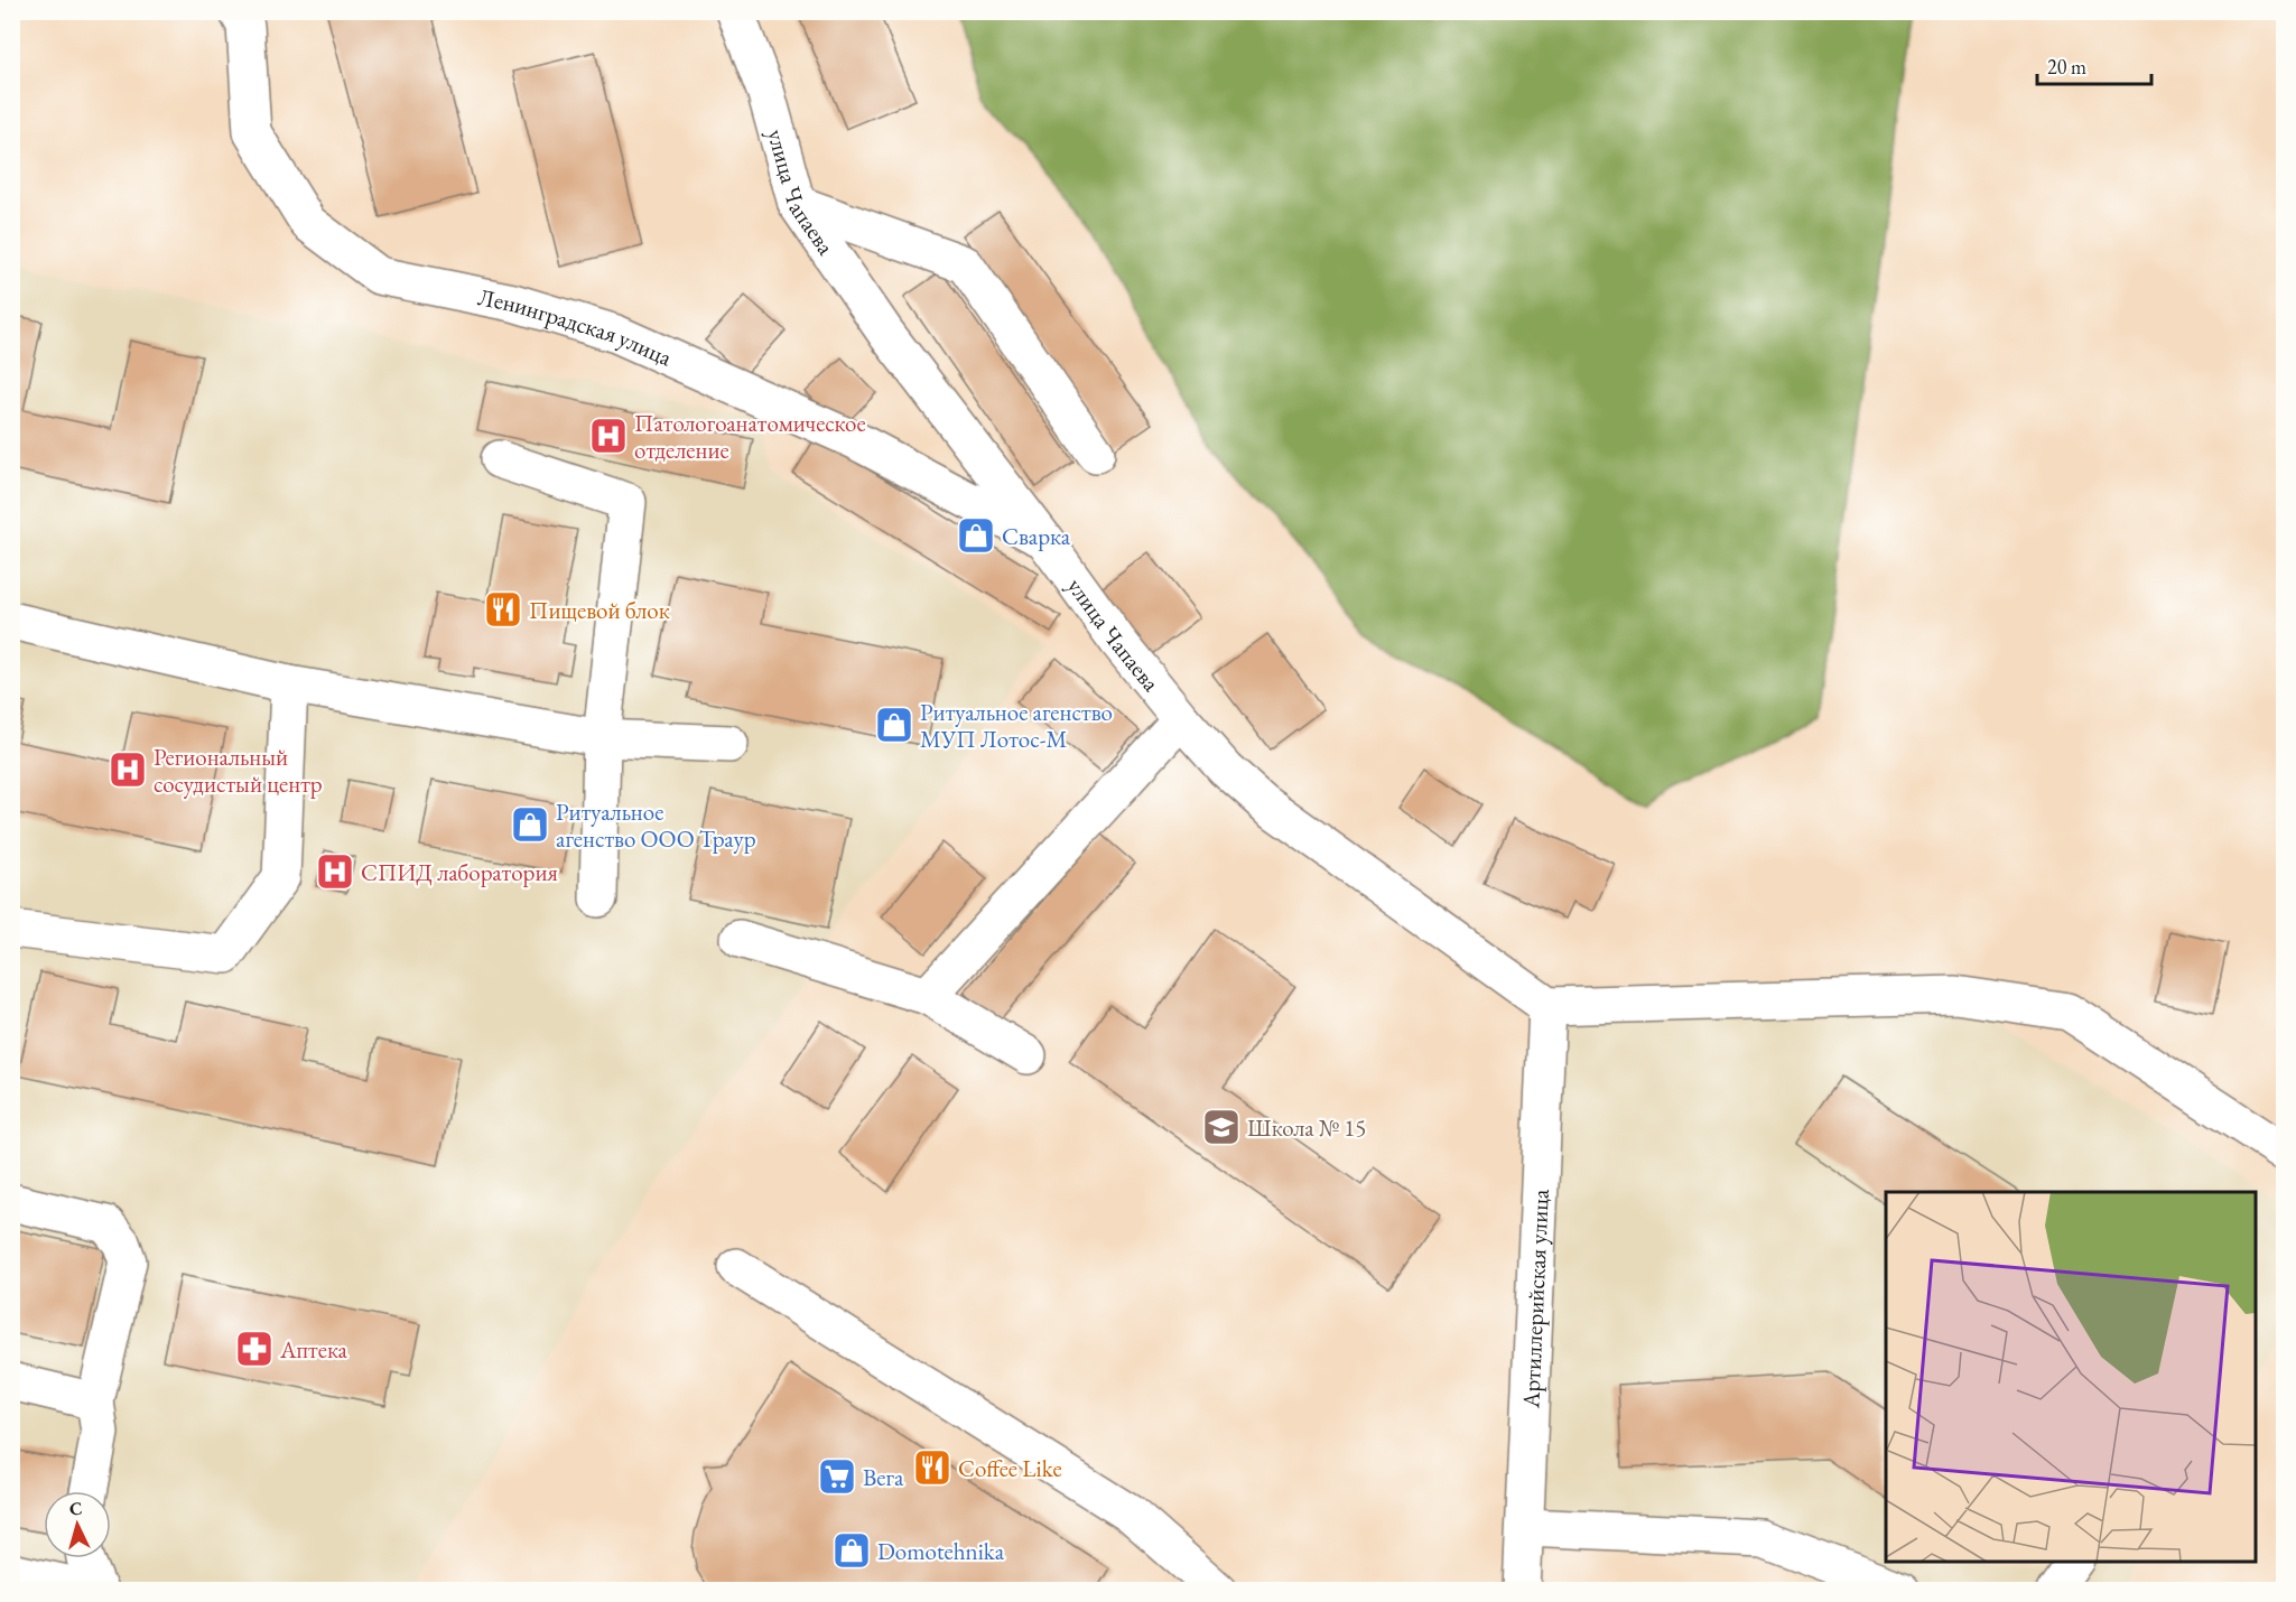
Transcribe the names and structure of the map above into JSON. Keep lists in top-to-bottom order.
{
  "streets": {
    "street": ["улица Чапаева", "Ленинградская улица", "Артиллерийская улица"]
  },
  "crossings": [
    ["улица Чапаева", "Ленинградская улица"],
    ["улица Чапаева", "Артиллерийская улица"]
  ],
  "places": {
    "hospital": ["Патологоанатомическое отделение", "Региональный сосудистый центр", "СПИД лаборатория"],
    "shop": [
      "Сварка",
      "Ритуальное агенство МУП Лотос-М",
      "Ритуальное агенство ООО Траур",
      "Domotehnika"
    ],
    "restaurant": ["Пищевой блок", "Coffee Like"],
    "school or university": ["Школа № 15"],
    "pharmacy": ["Аптека"],
    "supermarket": ["Вега"]
  },
  "scale_bar": "20 m",
  "north": "top"
}
